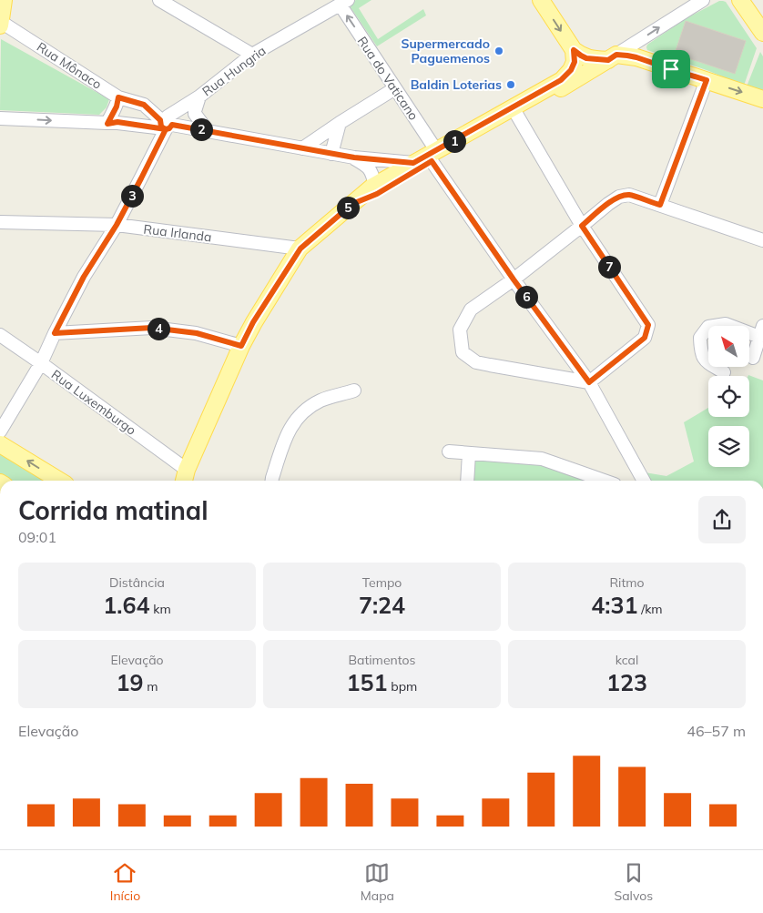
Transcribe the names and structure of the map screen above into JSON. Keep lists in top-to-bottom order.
{
  "streets": {
    "street": [
      "Rua Mônaco",
      "Rua Hungria",
      "Rua do Vaticano",
      "Rua Irlanda",
      "Rua Luxemburgo"
    ]
  },
  "crossings": [
    ["Rua Mônaco", "Rua Hungria"],
    ["Rua Hungria", "Rua do Vaticano"]
  ],
  "places": ["Supermercado Paguemenos", "Baldin Loterias"],
  "north": "top left",
  "page": {
    "pins": [
      "2",
      "1",
      "3",
      "5",
      "7",
      "6",
      "4"
    ],
    "heading": ["Corrida matinal", "09:01"],
    "stats": [
      ["Distância", "1.64 km"],
      ["Tempo", "7:24"],
      ["Ritmo", "4:31 /km"],
      ["Elevação", "19 m"],
      ["Batimentos", "151 bpm"],
      ["kcal", "123"]
    ],
    "chart": ["Elevação", "46–57 m"],
    "tabs": ["Início", "Mapa", "Salvos"]
  }
}
